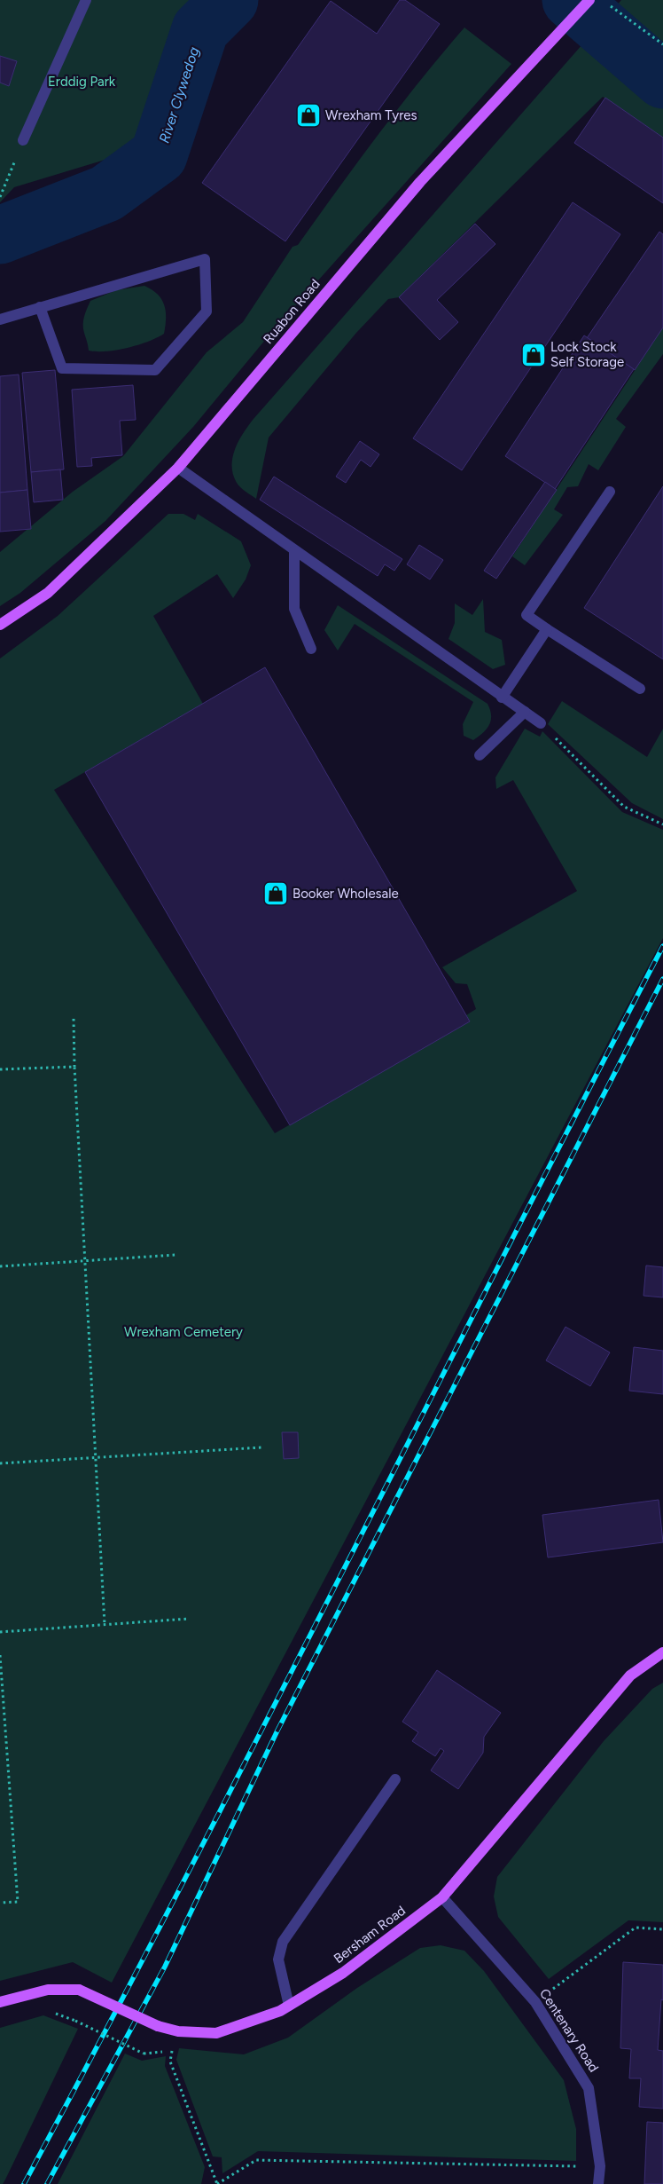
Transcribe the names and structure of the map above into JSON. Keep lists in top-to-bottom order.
{
  "streets": {
    "main road": ["Ruabon Road", "Bersham Road"],
    "street": ["Centenary Road"]
  },
  "crossings": [
    ["Bersham Road", "Centenary Road"]
  ],
  "water": ["River Clywedog"],
  "parks": ["Erddig Park", "Wrexham Cemetery"],
  "places": {
    "shop": ["Wrexham Tyres", "Lock Stock Self Storage", "Booker Wholesale"]
  }
}
